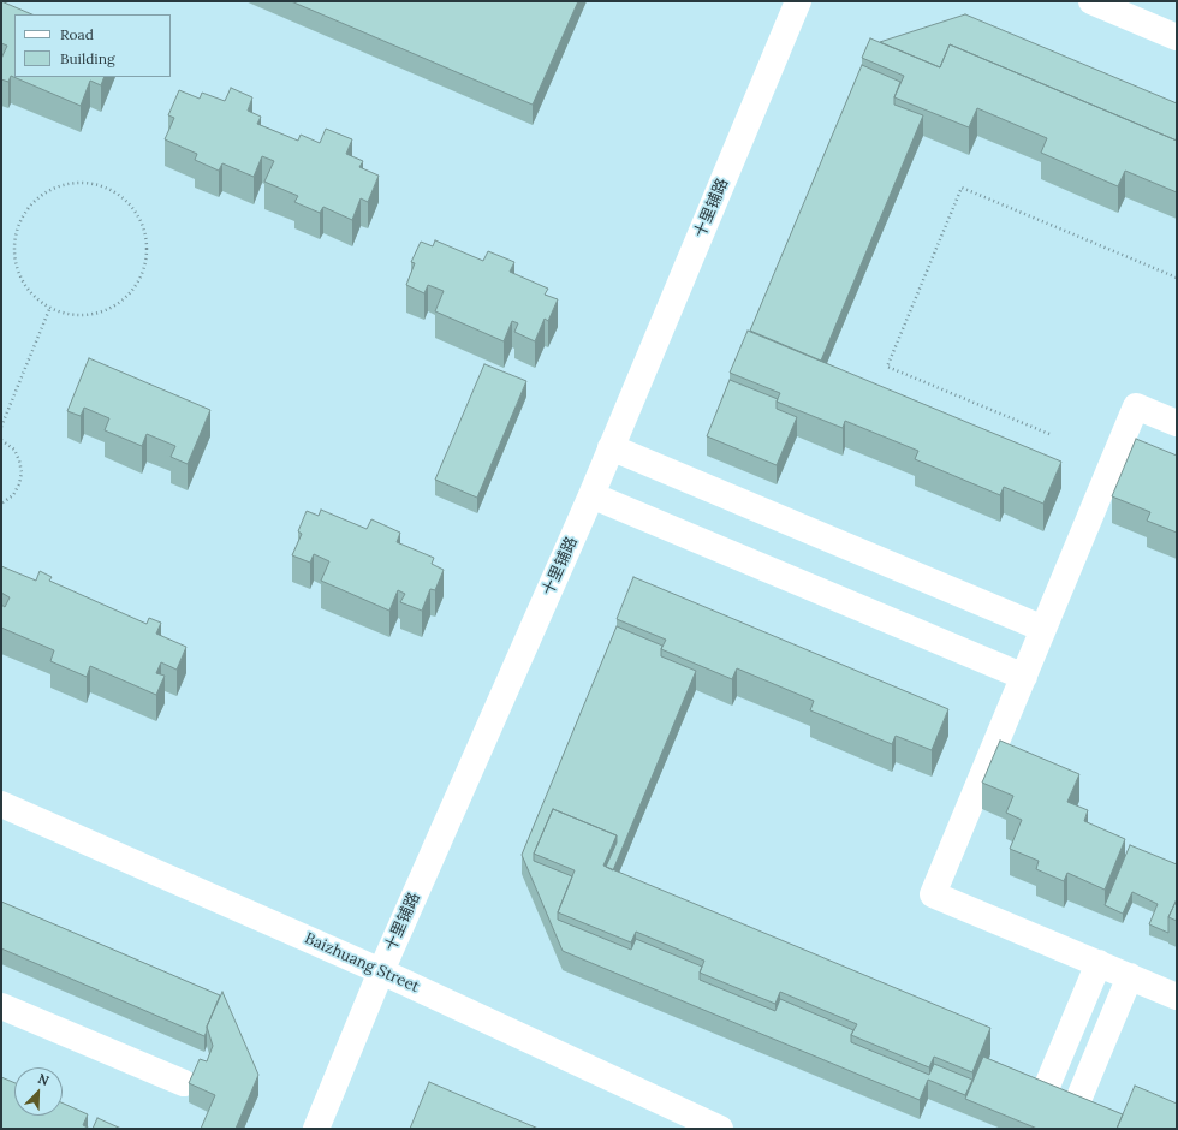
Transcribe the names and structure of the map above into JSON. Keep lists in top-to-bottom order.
{
  "streets": {
    "street": ["十里铺路", "Baizhuang Street"]
  },
  "crossings": [
    ["十里铺路", "Baizhuang Street"]
  ],
  "legend": ["Road", "Building"],
  "north": "top right"
}
